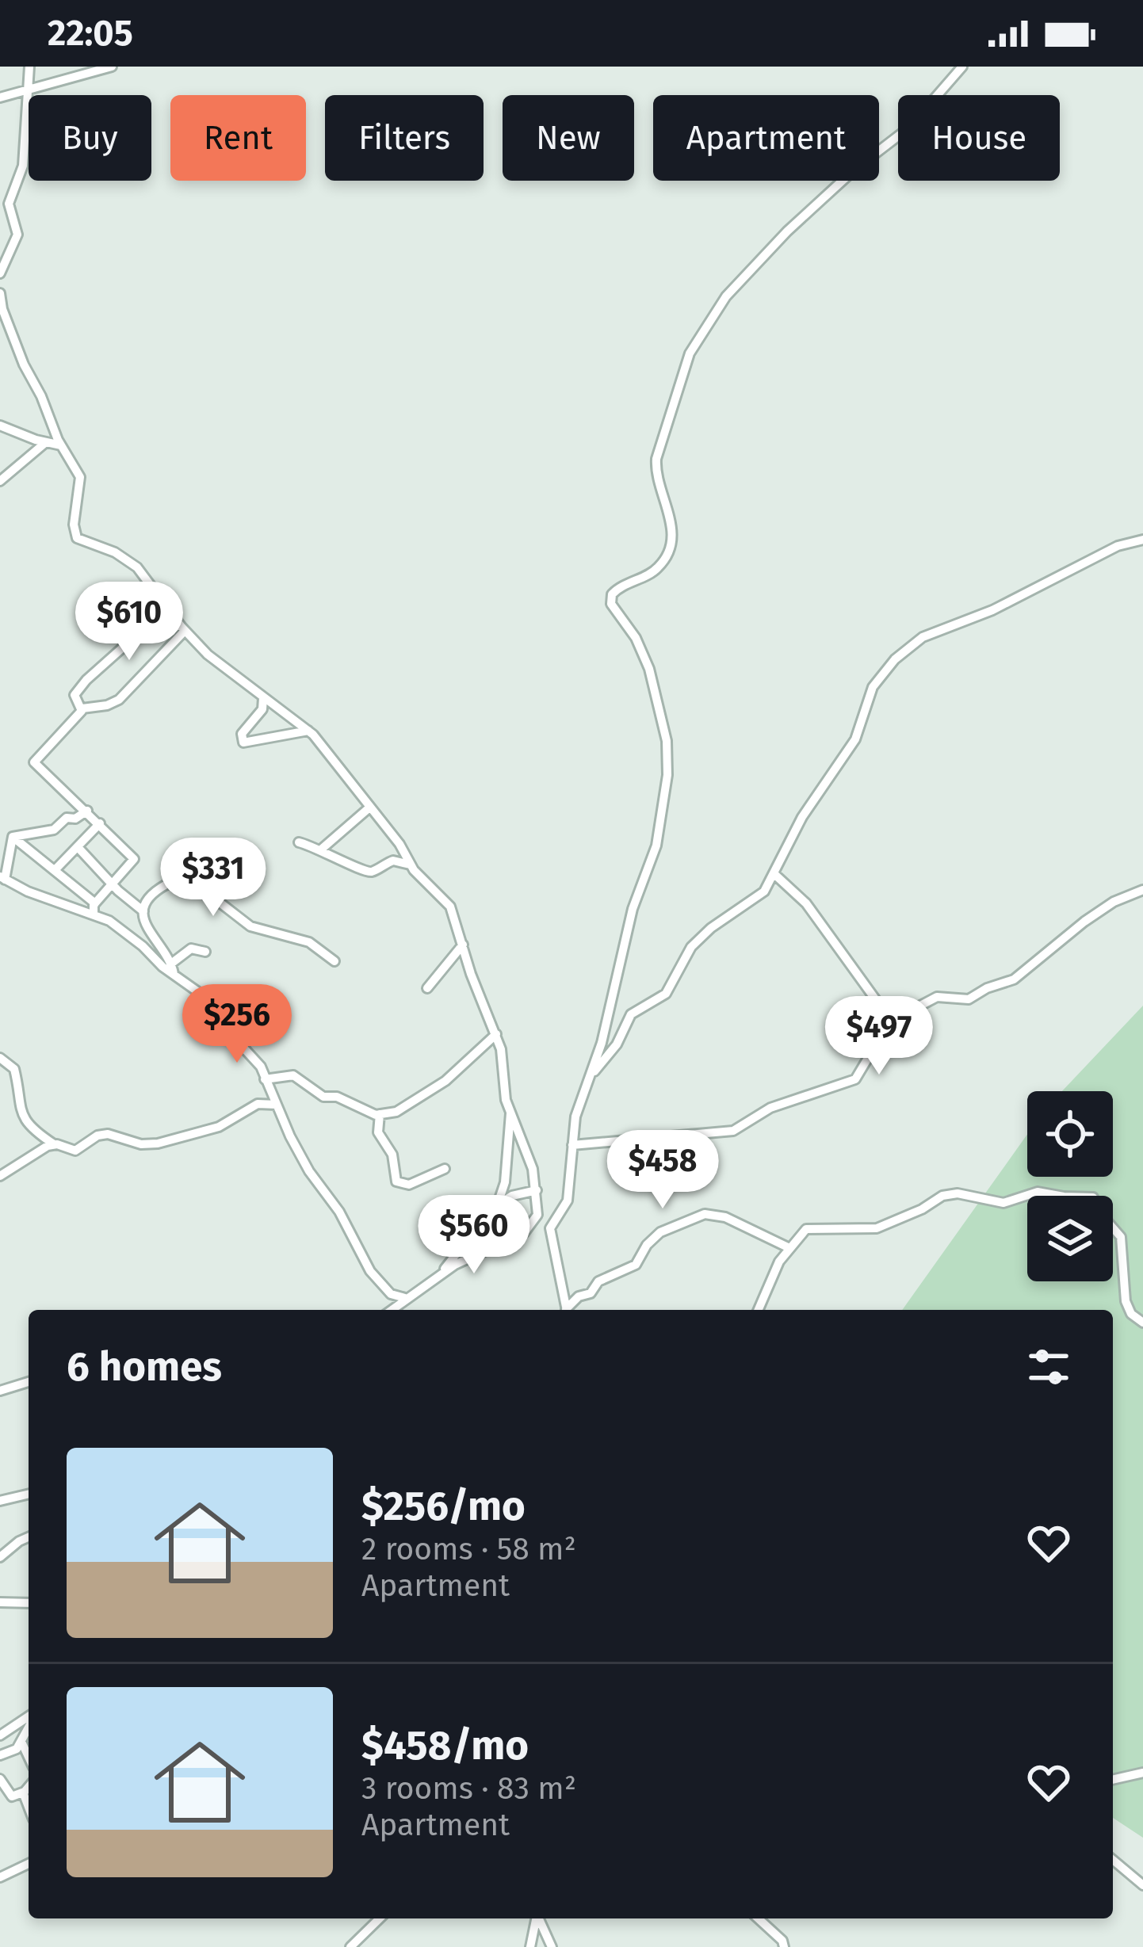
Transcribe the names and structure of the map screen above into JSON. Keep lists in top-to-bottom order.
{
  "page": {
    "status": "22:05",
    "chip": [
      "Buy",
      "Rent",
      "Filters",
      "New",
      "Apartment",
      "House"
    ],
    "price": [
      "$610",
      "$331",
      "$256",
      "$497",
      "$458",
      "$560"
    ],
    "heading": "6 homes",
    "list": [
      {
        "name": "$256/mo",
        "note": "2 rooms · 58 m² · Apartment"
      },
      {
        "name": "$458/mo",
        "note": "3 rooms · 83 m² · Apartment"
      }
    ]
  }
}
